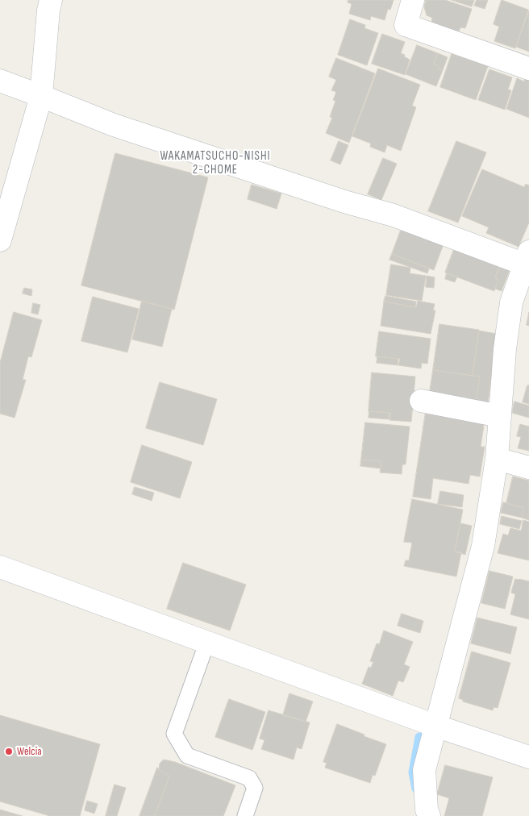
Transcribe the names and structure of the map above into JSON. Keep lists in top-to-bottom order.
{
  "districts": ["WAKAMATSUCHO-NISHI 2-CHOME"],
  "places": ["Welcia"]
}
